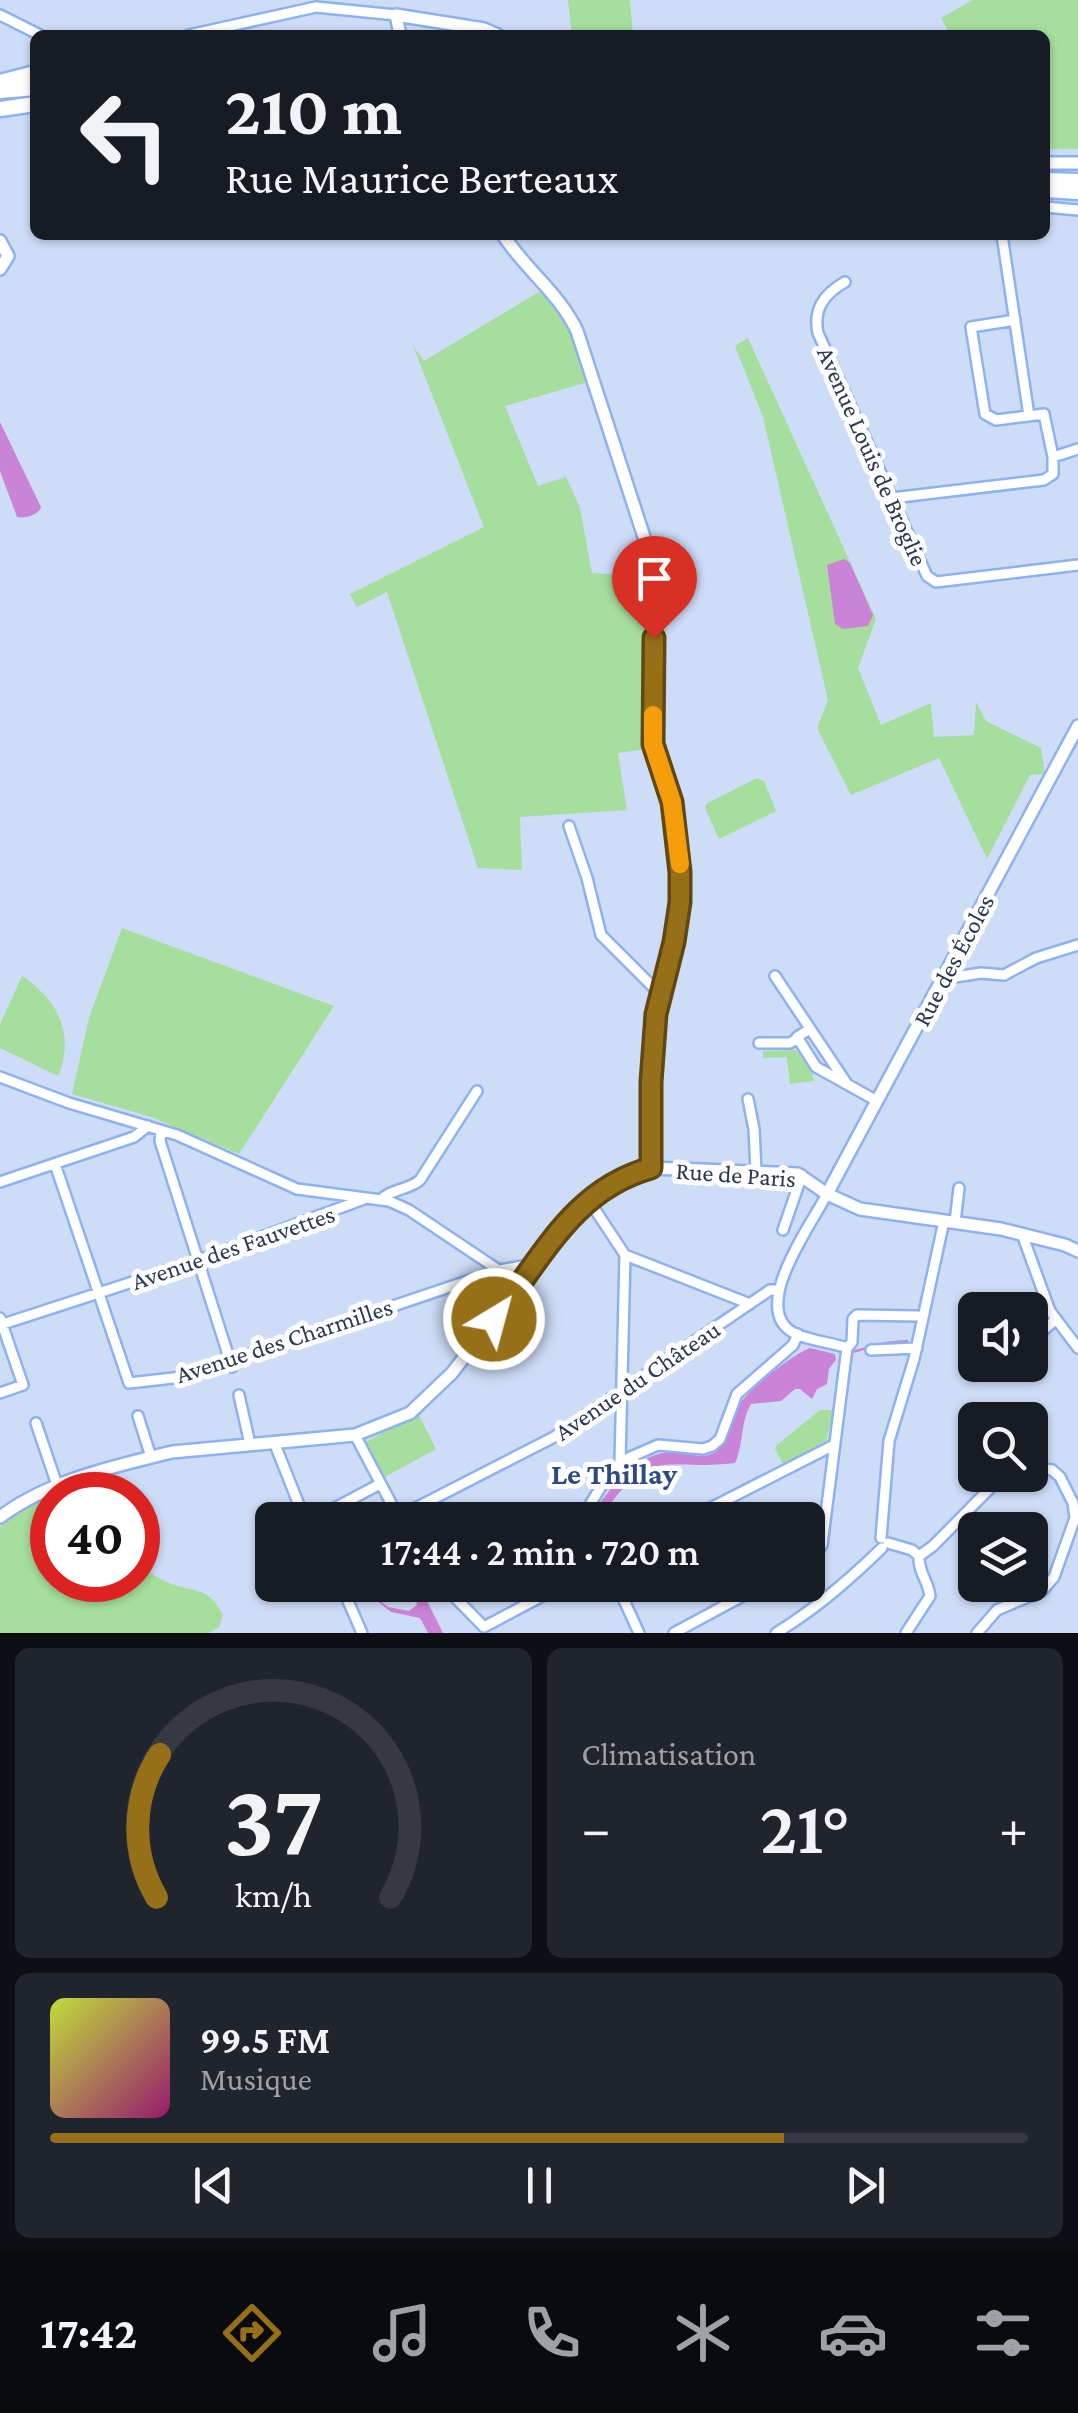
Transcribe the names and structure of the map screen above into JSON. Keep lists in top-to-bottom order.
{
  "streets": {
    "street": [
      "Avenue Louis de Broglie",
      "Rue des Écoles",
      "Rue de Paris",
      "Avenue des Fauvettes",
      "Avenue des Charmilles",
      "Avenue du Château"
    ]
  },
  "crossings": [
    ["Rue des Écoles", "Rue de Paris"],
    ["Avenue des Fauvettes", "Avenue des Charmilles"]
  ],
  "districts": ["Le Thillay"],
  "page": {
    "turn": ["210 m", "Rue Maurice Berteaux"],
    "limit": "40",
    "trip": "17:44 · 2 min · 720 m",
    "tile": "Climatisation",
    "heat": ["−", "21°", "+"],
    "song": ["99.5 FM", "Musique"],
    "tabs": "17:42",
    "gauge": ["37", "km/h"]
  }
}
